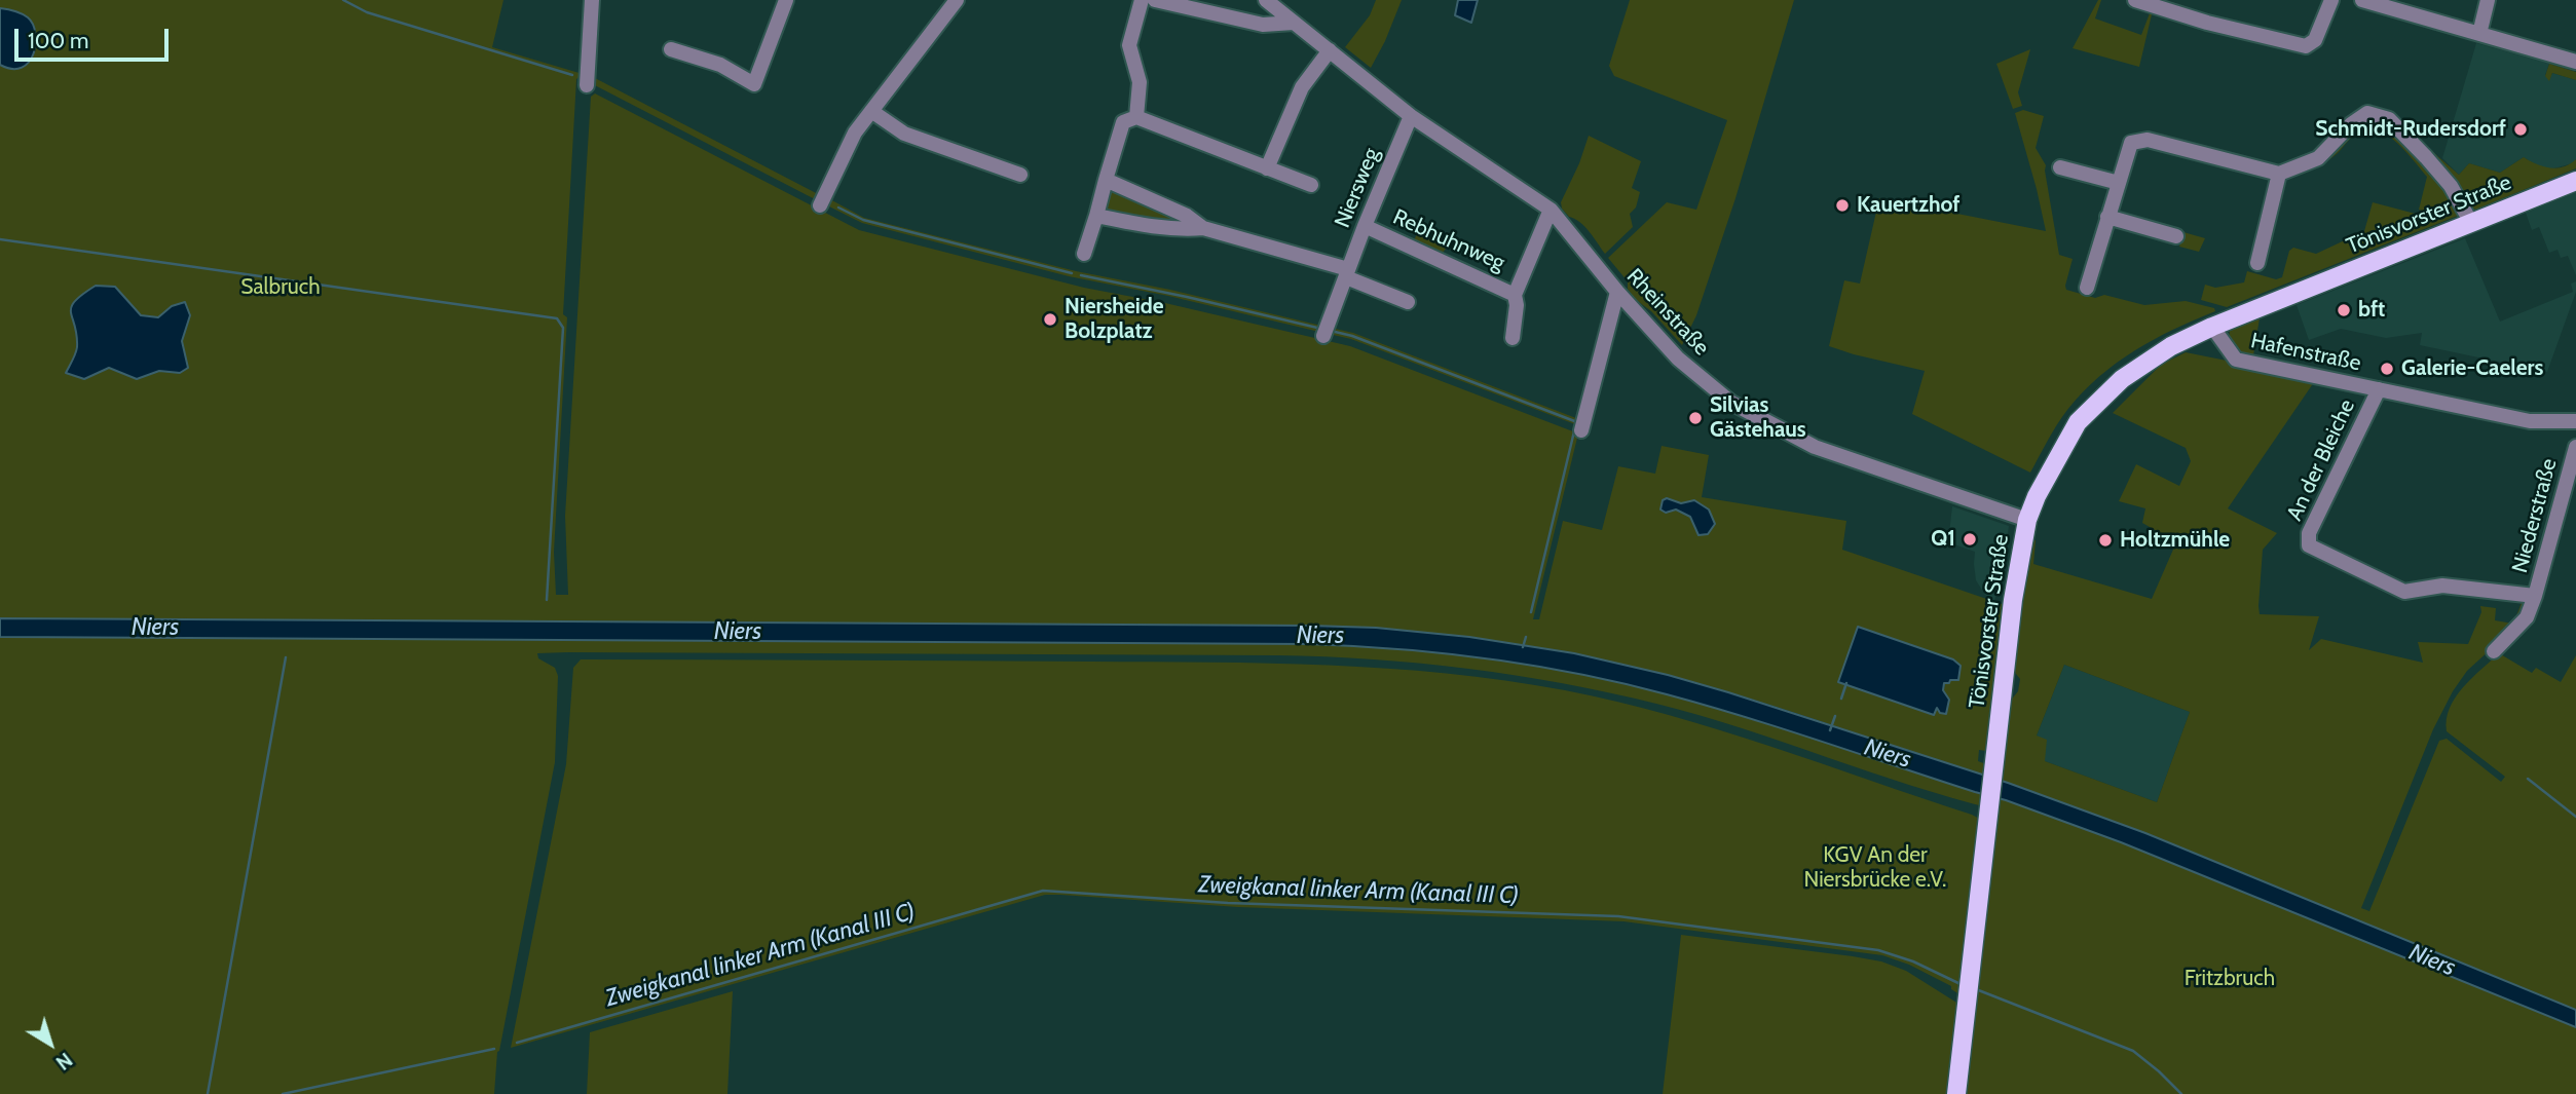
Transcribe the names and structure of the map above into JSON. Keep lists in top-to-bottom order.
{
  "streets": {
    "main road": ["Tönisvorster Straße"],
    "street": [
      "Niersweg",
      "Rebhuhnweg",
      "Rheinstraße",
      "Hafenstraße",
      "An der Bleiche",
      "Niederstraße"
    ]
  },
  "crossings": [
    ["Niersweg", "Rebhuhnweg"],
    ["Niersweg", "Rheinstraße"],
    ["Tönisvorster Straße", "Rheinstraße"],
    ["Tönisvorster Straße", "Hafenstraße"],
    ["Hafenstraße", "An der Bleiche"],
    ["An der Bleiche", "Niederstraße"]
  ],
  "water": ["Niers", "Zweigkanal linker Arm (Kanal III C)"],
  "parks": ["Salbruch", "KGV An der Niersbrücke e.V.", "Fritzbruch"],
  "places": [
    "Schmidt-Rudersdorf",
    "Kauertzhof",
    "bft",
    "Niersheide Bolzplatz",
    "Galerie-Caelers",
    "Silvias Gästehaus",
    "Q1",
    "Holtzmühle"
  ],
  "scale_bar": "100 m",
  "north": "bottom right"
}
